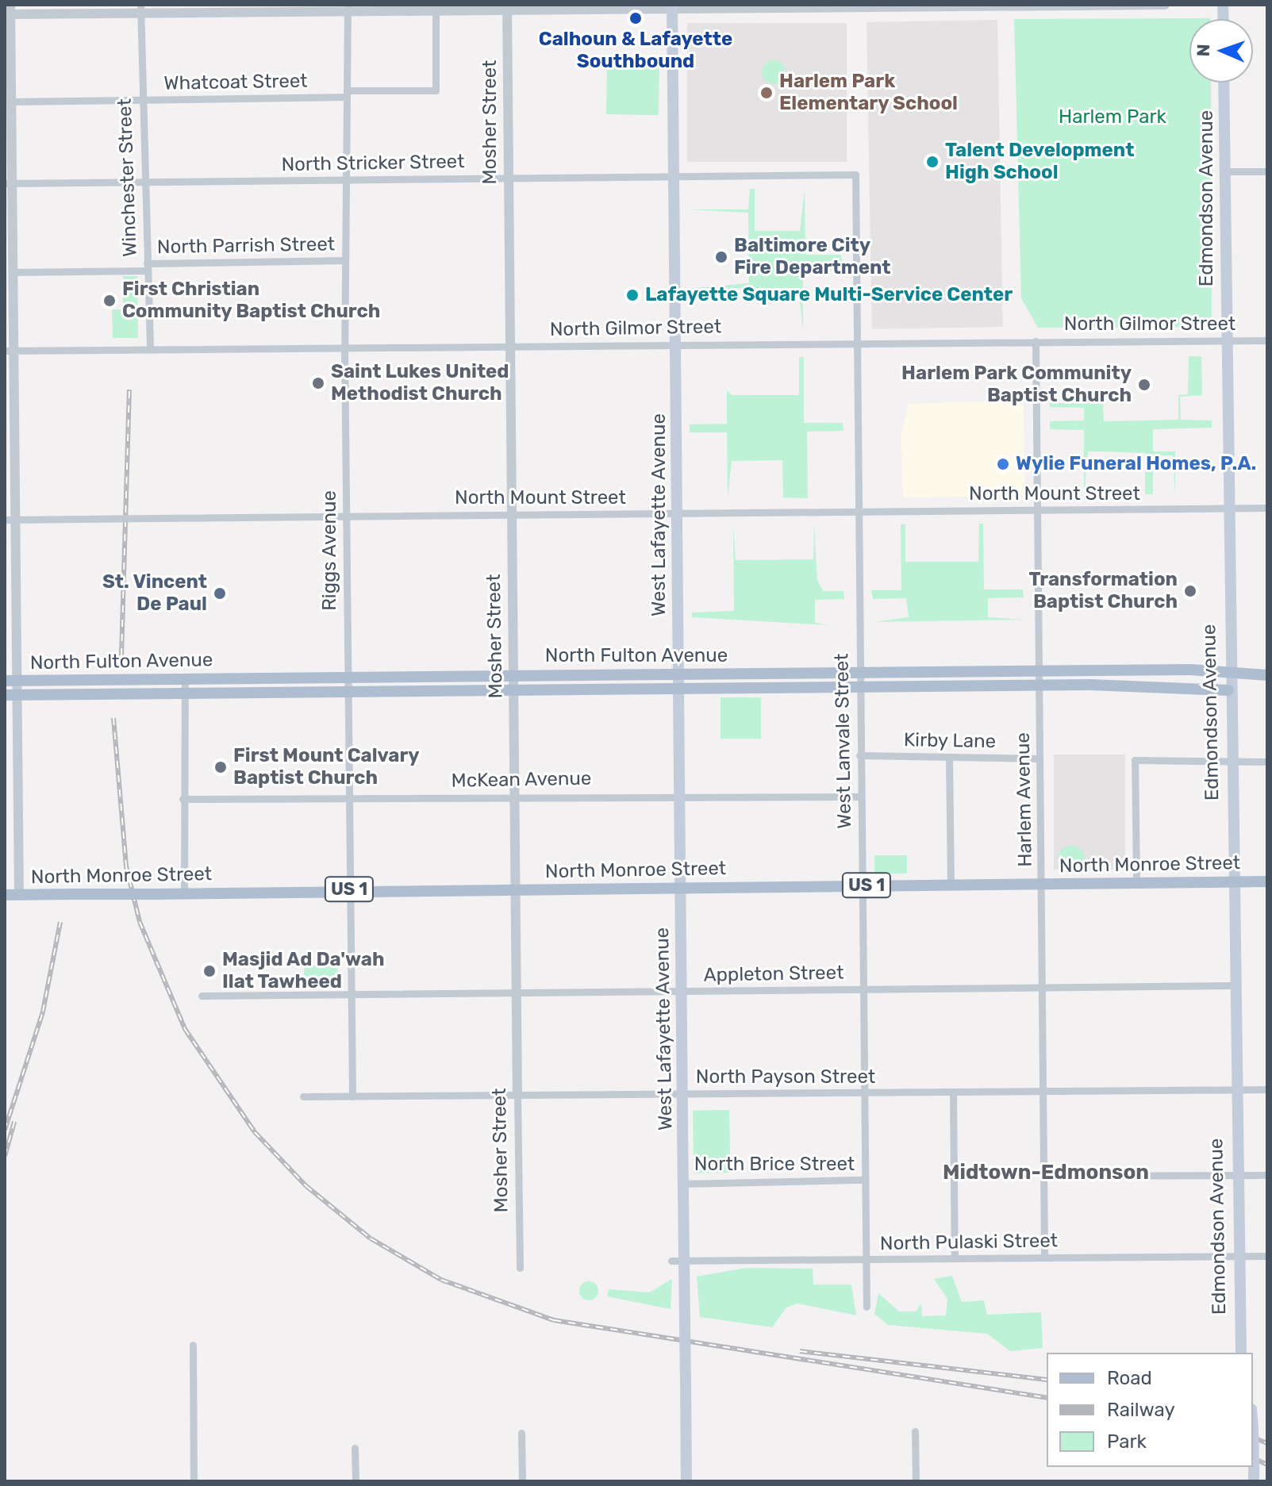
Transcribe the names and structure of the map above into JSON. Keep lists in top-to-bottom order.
{
  "streets": {
    "main road": [
      "Edmondson Avenue",
      "West Lafayette Avenue",
      "North Fulton Avenue",
      "North Monroe Street",
      "US 1"
    ],
    "street": [
      "Whatcoat Street",
      "Mosher Street",
      "North Stricker Street",
      "Winchester Street",
      "North Parrish Street",
      "North Gilmor Street",
      "North Mount Street",
      "Riggs Avenue",
      "West Lanvale Street",
      "Kirby Lane",
      "McKean Avenue",
      "Harlem Avenue",
      "Appleton Street",
      "North Payson Street",
      "North Brice Street",
      "North Pulaski Street"
    ]
  },
  "crossings": [
    ["Whatcoat Street", "Winchester Street"],
    ["Whatcoat Street", "Riggs Avenue"],
    ["Mosher Street", "North Stricker Street"],
    ["Mosher Street", "North Gilmor Street"],
    ["Mosher Street", "North Mount Street"],
    ["Mosher Street", "North Fulton Avenue"],
    ["Mosher Street", "McKean Avenue"],
    ["Mosher Street", "North Monroe Street"],
    ["Mosher Street", "Appleton Street"],
    ["Mosher Street", "North Payson Street"],
    ["North Stricker Street", "Winchester Street"],
    ["North Stricker Street", "West Lafayette Avenue"],
    ["North Stricker Street", "Riggs Avenue"],
    ["North Stricker Street", "West Lanvale Street"],
    ["Winchester Street", "North Parrish Street"],
    ["Winchester Street", "North Gilmor Street"],
    ["Edmondson Avenue", "North Gilmor Street"],
    ["Edmondson Avenue", "North Mount Street"],
    ["Edmondson Avenue", "North Fulton Avenue"],
    ["Edmondson Avenue", "North Monroe Street"],
    ["Edmondson Avenue", "Appleton Street"],
    ["Edmondson Avenue", "North Payson Street"],
    ["Edmondson Avenue", "North Pulaski Street"],
    ["North Parrish Street", "Riggs Avenue"],
    ["North Gilmor Street", "West Lafayette Avenue"],
    ["North Gilmor Street", "Riggs Avenue"],
    ["North Gilmor Street", "West Lanvale Street"],
    ["North Gilmor Street", "Harlem Avenue"],
    ["North Mount Street", "West Lafayette Avenue"],
    ["North Mount Street", "Riggs Avenue"],
    ["North Mount Street", "West Lanvale Street"],
    ["North Mount Street", "Harlem Avenue"],
    ["West Lafayette Avenue", "North Fulton Avenue"],
    ["West Lafayette Avenue", "McKean Avenue"],
    ["West Lafayette Avenue", "North Monroe Street"],
    ["West Lafayette Avenue", "Appleton Street"],
    ["West Lafayette Avenue", "North Payson Street"],
    ["Riggs Avenue", "North Fulton Avenue"],
    ["Riggs Avenue", "McKean Avenue"],
    ["Riggs Avenue", "North Monroe Street"],
    ["Riggs Avenue", "Appleton Street"],
    ["Riggs Avenue", "North Payson Street"],
    ["North Fulton Avenue", "West Lanvale Street"],
    ["North Fulton Avenue", "Harlem Avenue"],
    ["West Lanvale Street", "Kirby Lane"],
    ["West Lanvale Street", "McKean Avenue"],
    ["West Lanvale Street", "North Monroe Street"],
    ["West Lanvale Street", "Appleton Street"],
    ["West Lanvale Street", "North Payson Street"],
    ["West Lanvale Street", "North Brice Street"],
    ["West Lanvale Street", "North Pulaski Street"],
    ["Kirby Lane", "Harlem Avenue"],
    ["Harlem Avenue", "North Monroe Street"],
    ["Harlem Avenue", "Appleton Street"],
    ["Harlem Avenue", "North Payson Street"],
    ["Harlem Avenue", "North Pulaski Street"],
    ["North Brice Street", "North Pulaski Street"]
  ],
  "districts": ["Midtown-Edmonson"],
  "parks": ["Harlem Park"],
  "places": [
    "Calhoun & Lafayette Southbound",
    "Harlem Park Elementary School",
    "Talent Development High School",
    "Baltimore City Fire Department",
    "Lafayette Square Multi-Service Center",
    "First Christian Community Baptist Church",
    "Saint Lukes United Methodist Church",
    "Harlem Park Community Baptist Church",
    "Wylie Funeral Homes, P.A.",
    "Transformation Baptist Church",
    "St. Vincent De Paul",
    "First Mount Calvary Baptist Church",
    "Masjid Ad Da'wah Ilat Tawheed"
  ],
  "legend": ["Road", "Railway", "Park"],
  "north": "left"
}
